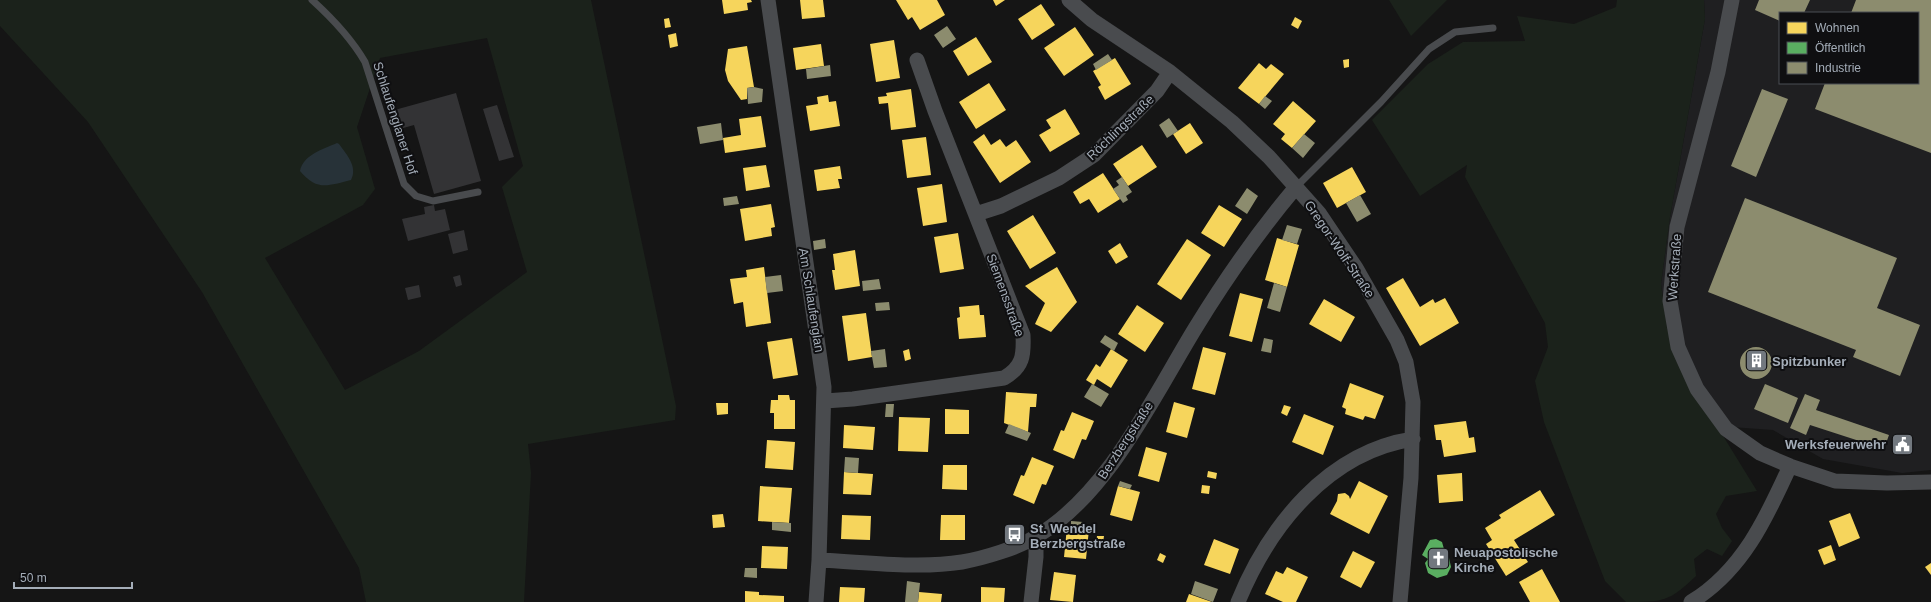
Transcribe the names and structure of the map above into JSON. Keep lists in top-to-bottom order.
{
  "streets": {
    "street": [
      "Röchlingstraße",
      "Gregor-Wolf-Straße",
      "Werkstraße",
      "Siemensstraße",
      "Am Schlaufenglan",
      "Berzbergstraße"
    ],
    "lane": ["Schlaufenglaner Hof"]
  },
  "crossings": [
    ["Röchlingstraße", "Gregor-Wolf-Straße"],
    ["Röchlingstraße", "Siemensstraße"],
    ["Gregor-Wolf-Straße", "Berzbergstraße"],
    ["Siemensstraße", "Am Schlaufenglan"],
    ["Am Schlaufenglan", "Berzbergstraße"]
  ],
  "places": {
    "building": ["Spitzbunker"],
    "public building": ["Werksfeuerwehr"],
    "bus stop": ["St. Wendel Berzbergstraße"],
    "church": ["Neuapostolische Kirche"]
  },
  "legend": ["Wohnen", "Öffentlich", "Industrie"],
  "scale_bar": "50 m"
}
